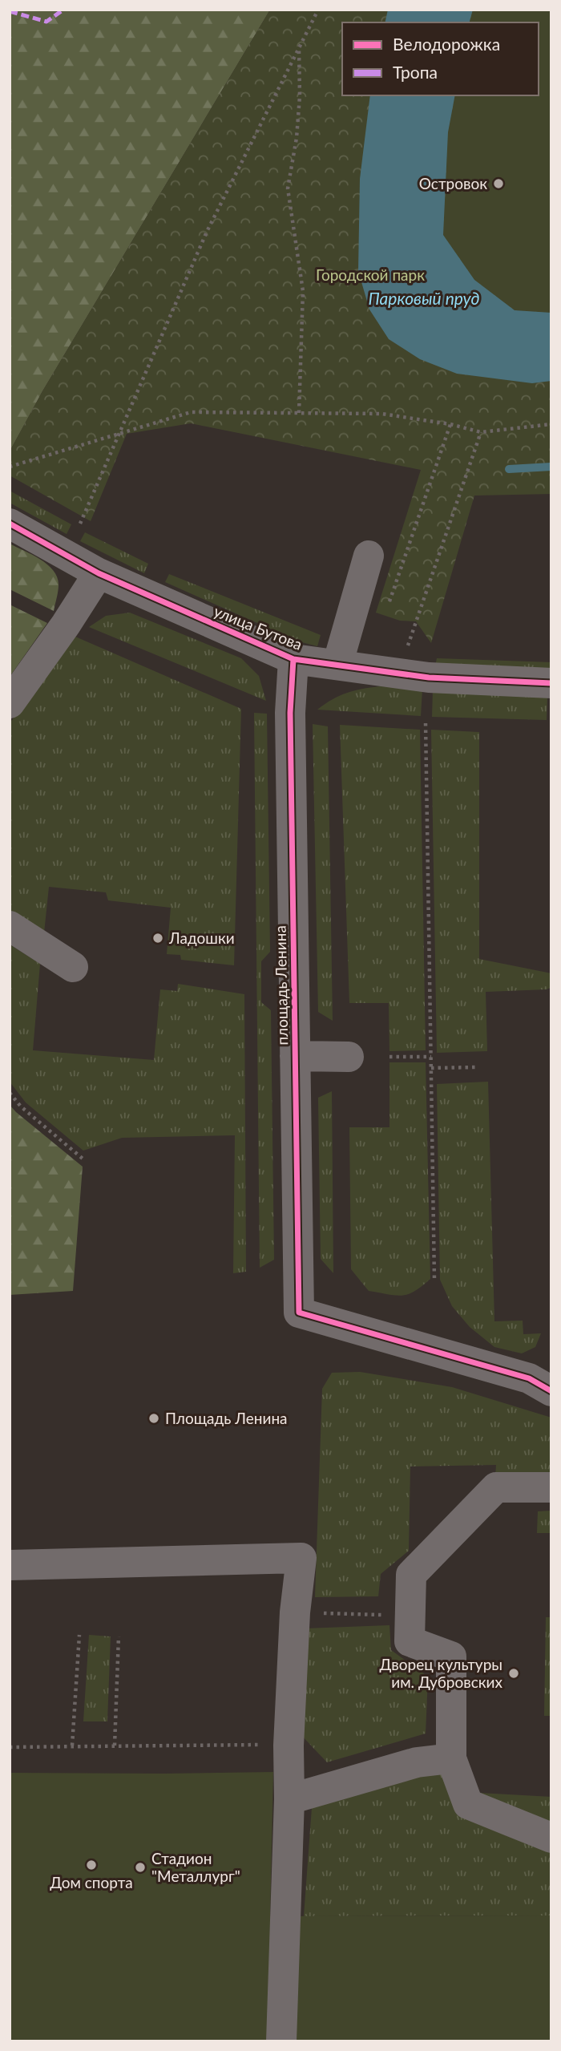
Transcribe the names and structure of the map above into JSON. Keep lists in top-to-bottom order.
{
  "streets": {
    "street": ["улица Бутова", "площадь Ленина"]
  },
  "crossings": [
    ["улица Бутова", "площадь Ленина"]
  ],
  "water": ["Парковый пруд"],
  "parks": ["Городской парк"],
  "places": [
    "Островок",
    "Ладошки",
    "Площадь Ленина",
    "Дворец культуры им. Дубровских",
    "Дом спорта",
    "Стадион \"Металлург\""
  ],
  "legend": ["Велодорожка", "Тропа"]
}
